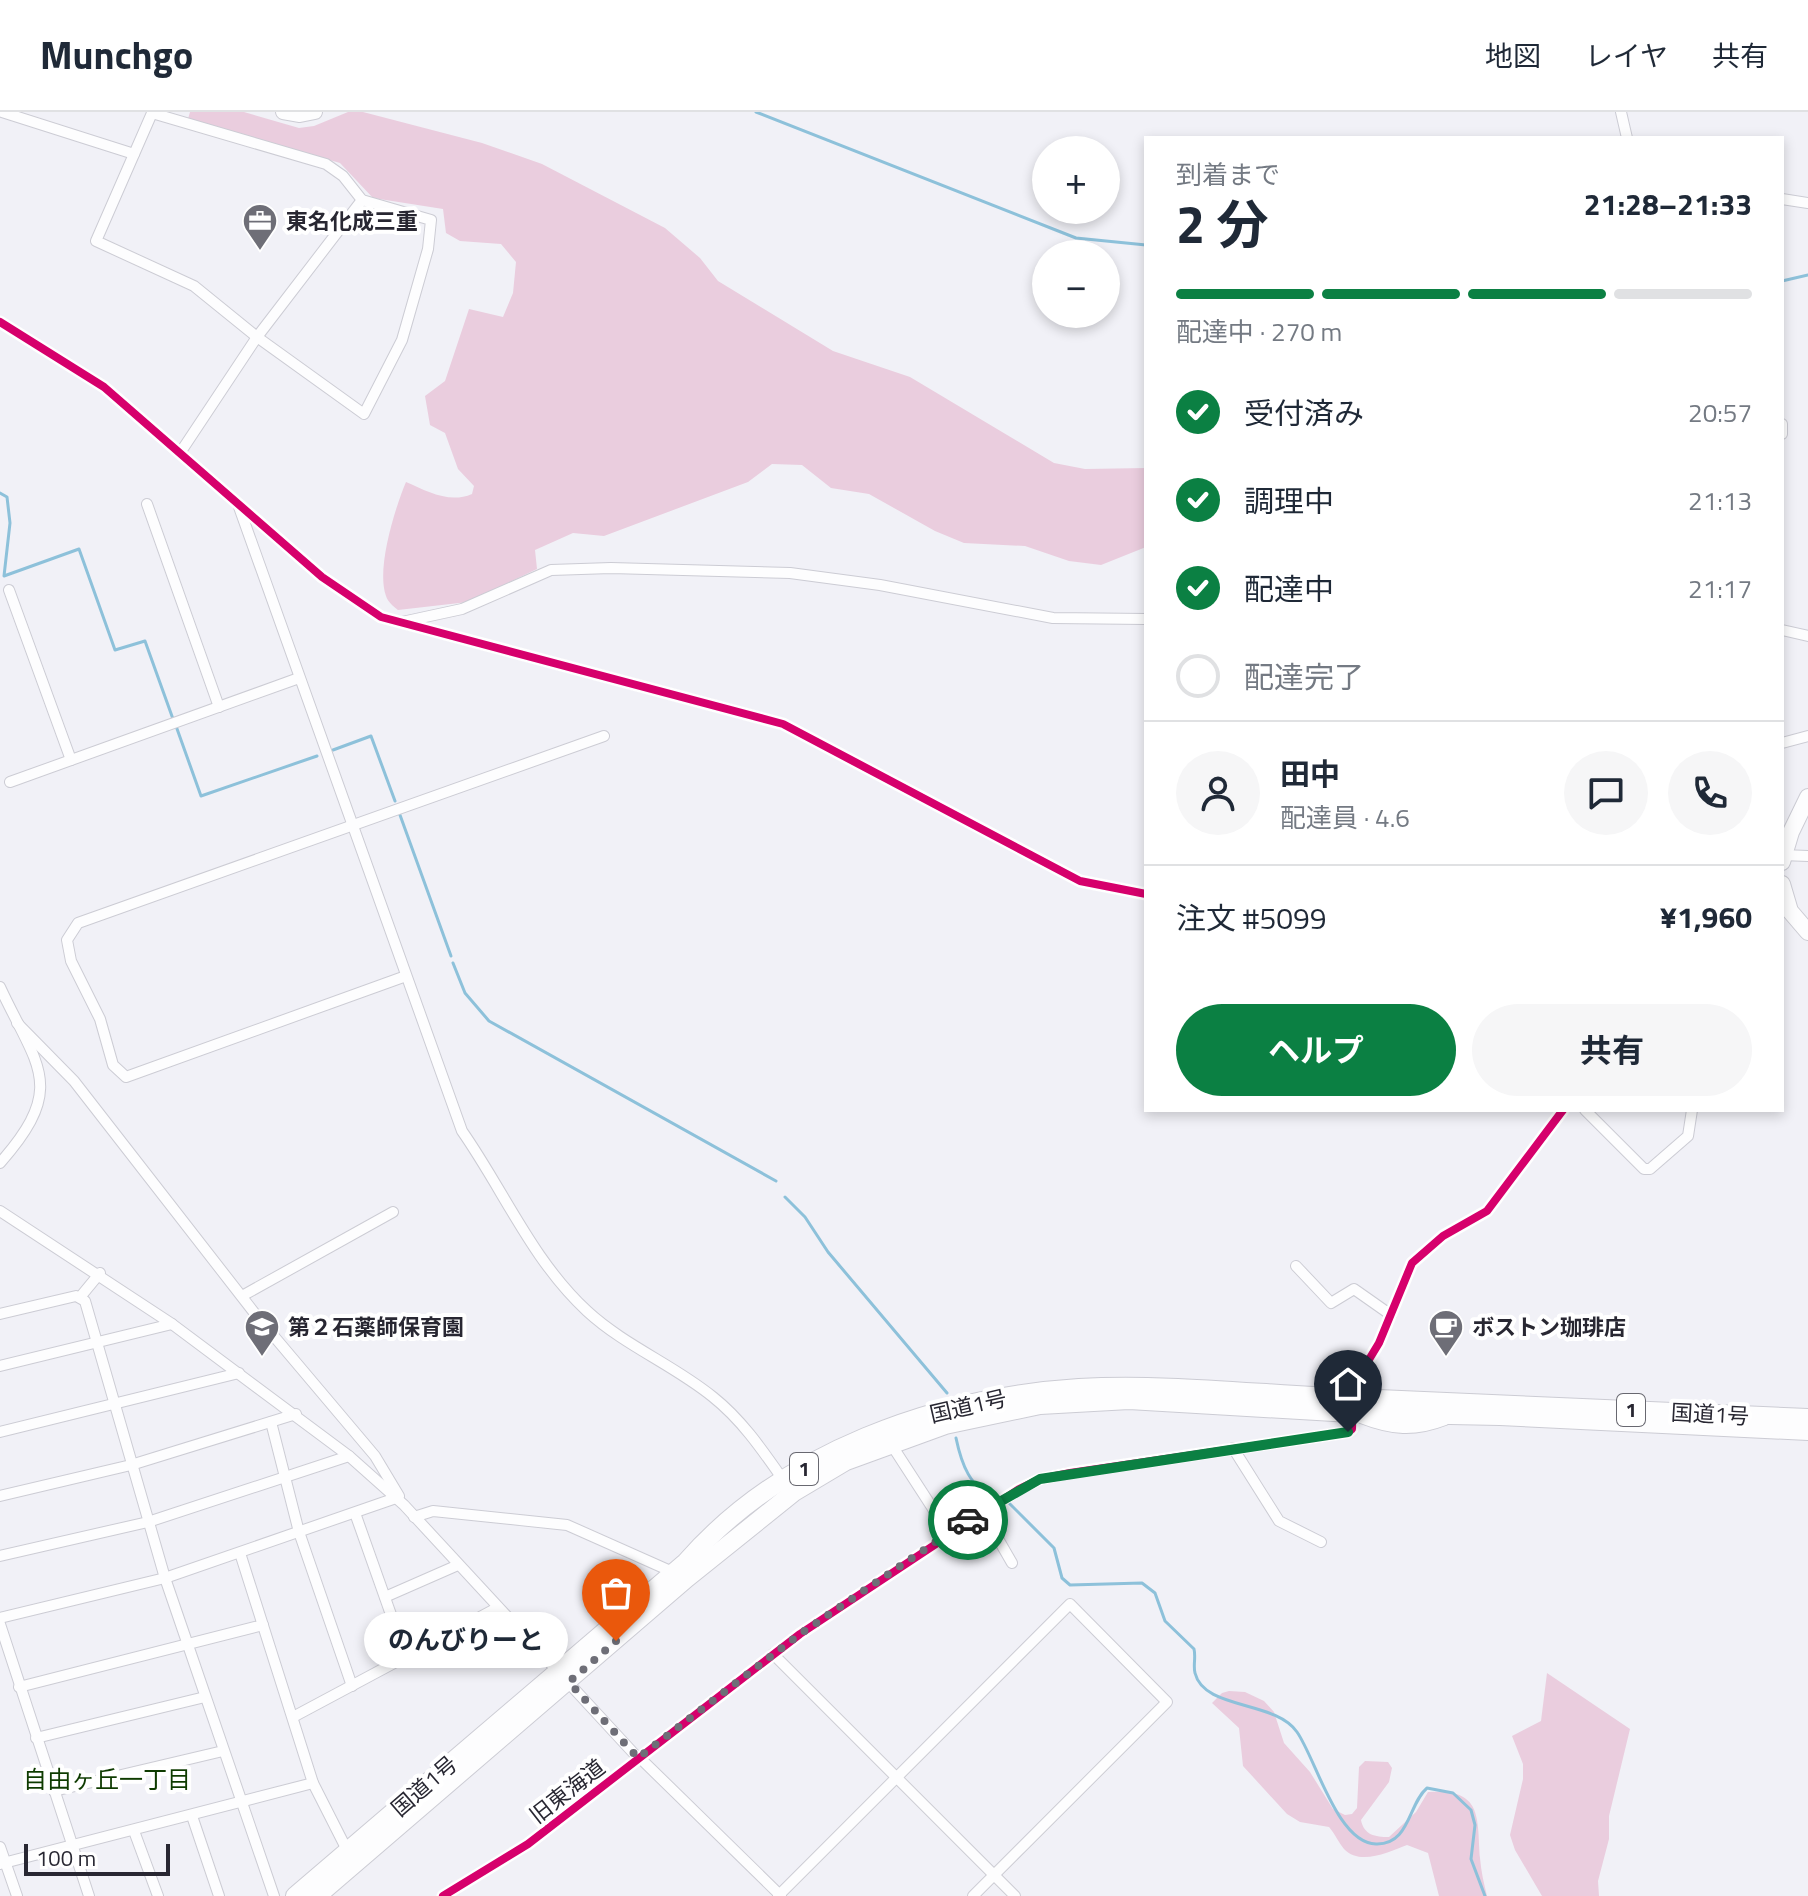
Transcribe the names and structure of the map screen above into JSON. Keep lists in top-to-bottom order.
{
  "streets": {
    "highway": ["国道1号", "1"],
    "street": ["旧東海道"]
  },
  "crossings": [
    ["国道1号", "旧東海道"]
  ],
  "districts": ["自由ヶ丘一丁目"],
  "places": {
    "office": ["東名化成三重"],
    "school or university": ["第２石薬師保育園"],
    "cafe": ["ボストン珈琲店"],
    "other": ["のんびりーと"]
  },
  "scale_bar": "100 m",
  "page": {
    "header": "Munchgo",
    "nav": ["地図", "レイヤ", "共有"],
    "map_buttons": ["+", "−"],
    "heading": ["2 分", "到着まで", "21:28–21:33"],
    "panel": [
      "田中",
      "配達員 · 4.6",
      "注文 #5099",
      "¥1,960"
    ],
    "bar": "配達中 · 270 m",
    "list": [
      ["受付済み", "20:57"],
      ["調理中", "21:13"],
      ["配達中", "21:17"],
      "配達完了"
    ],
    "buttons": ["ヘルプ", "共有"],
    "bubble": "のんびりーと",
    "scale": "100 m"
  }
}
